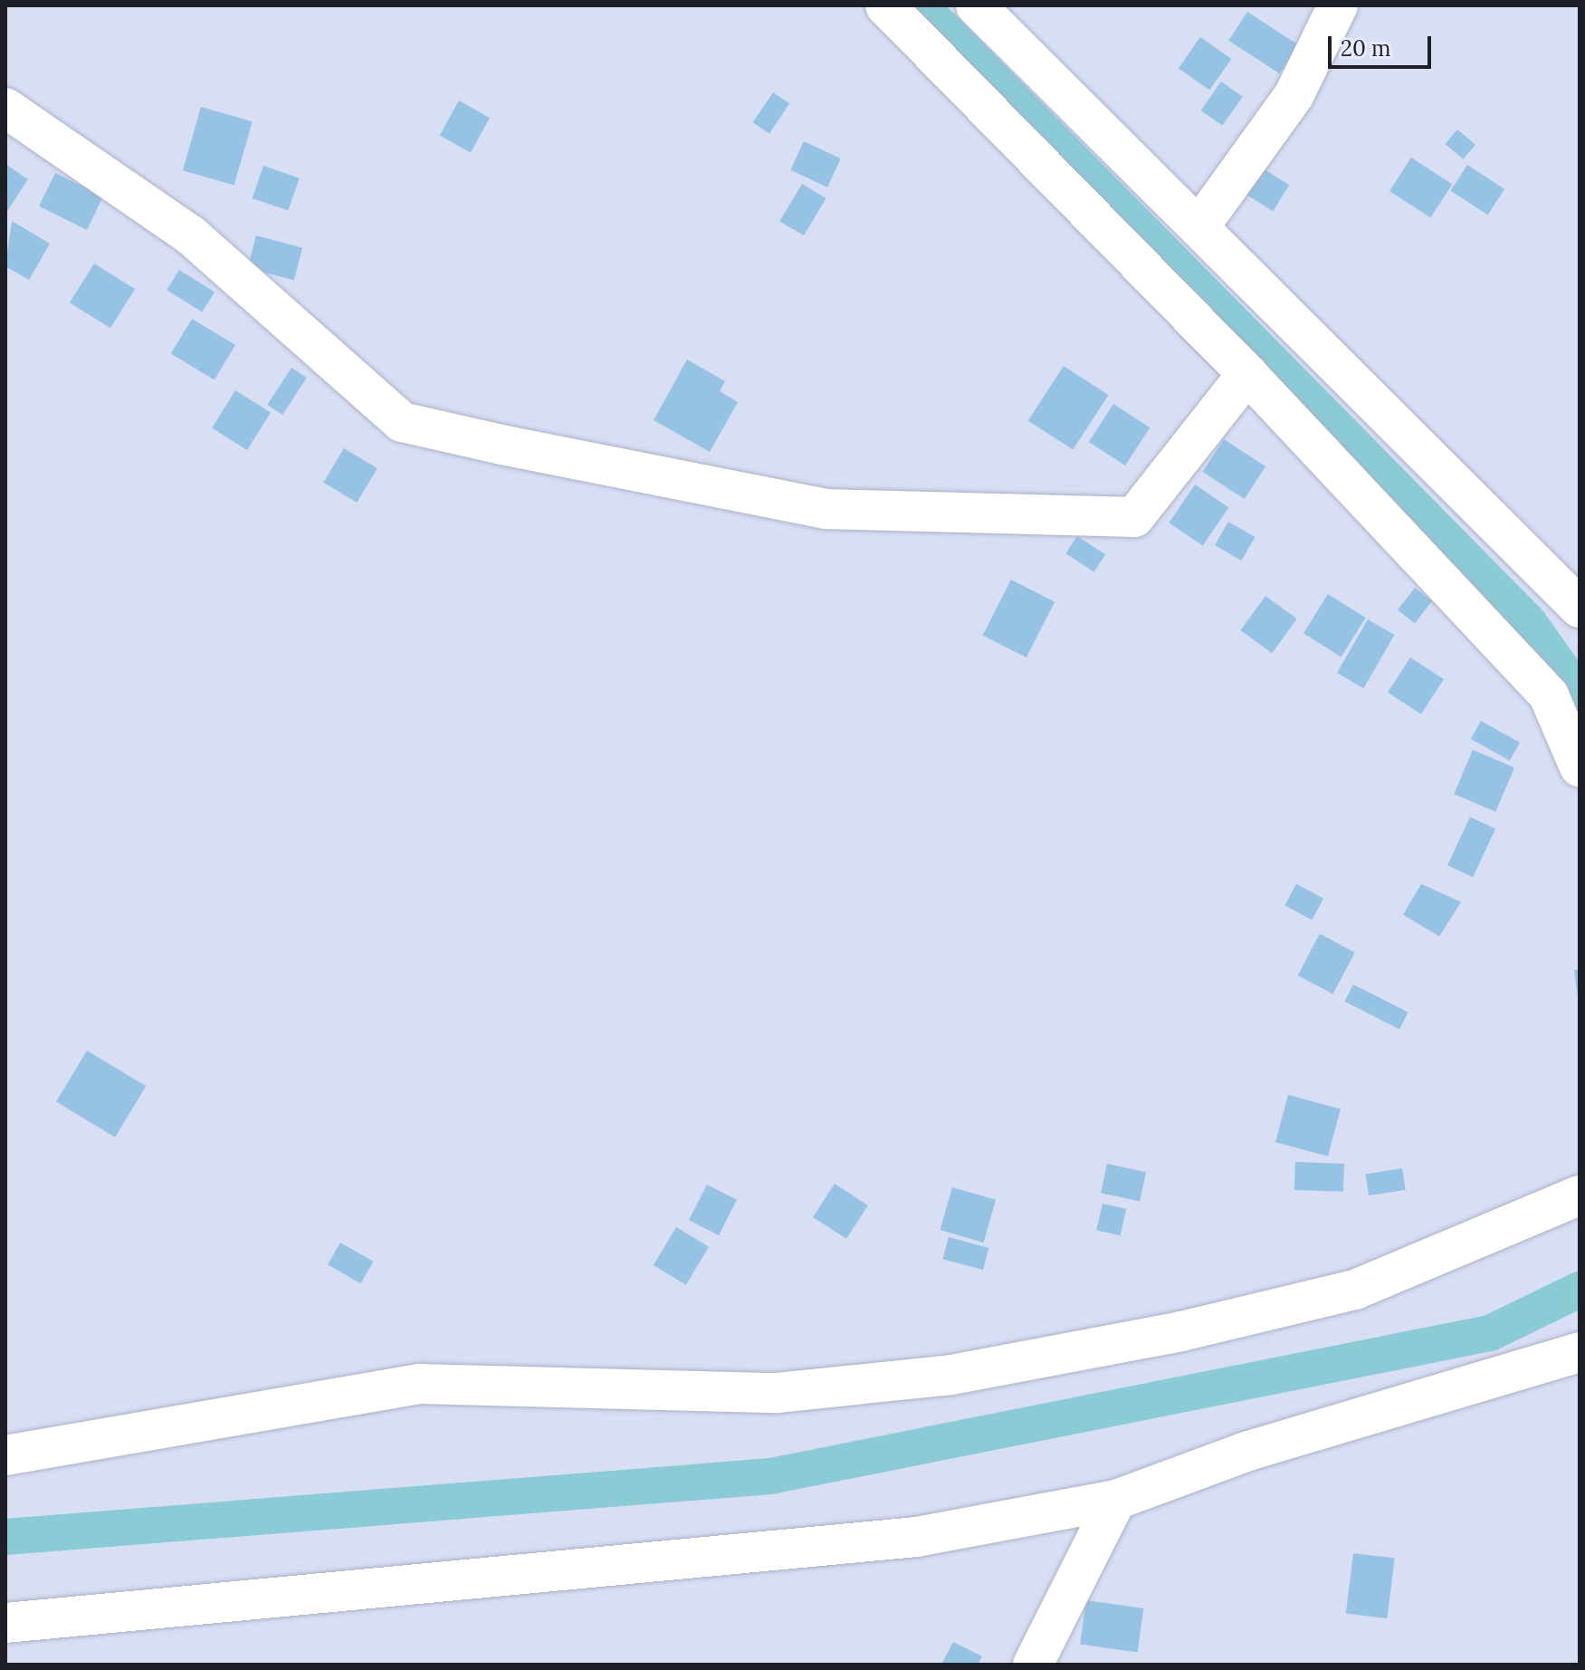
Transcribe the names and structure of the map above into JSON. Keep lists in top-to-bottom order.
{
  "scale_bar": "20 m"
}
